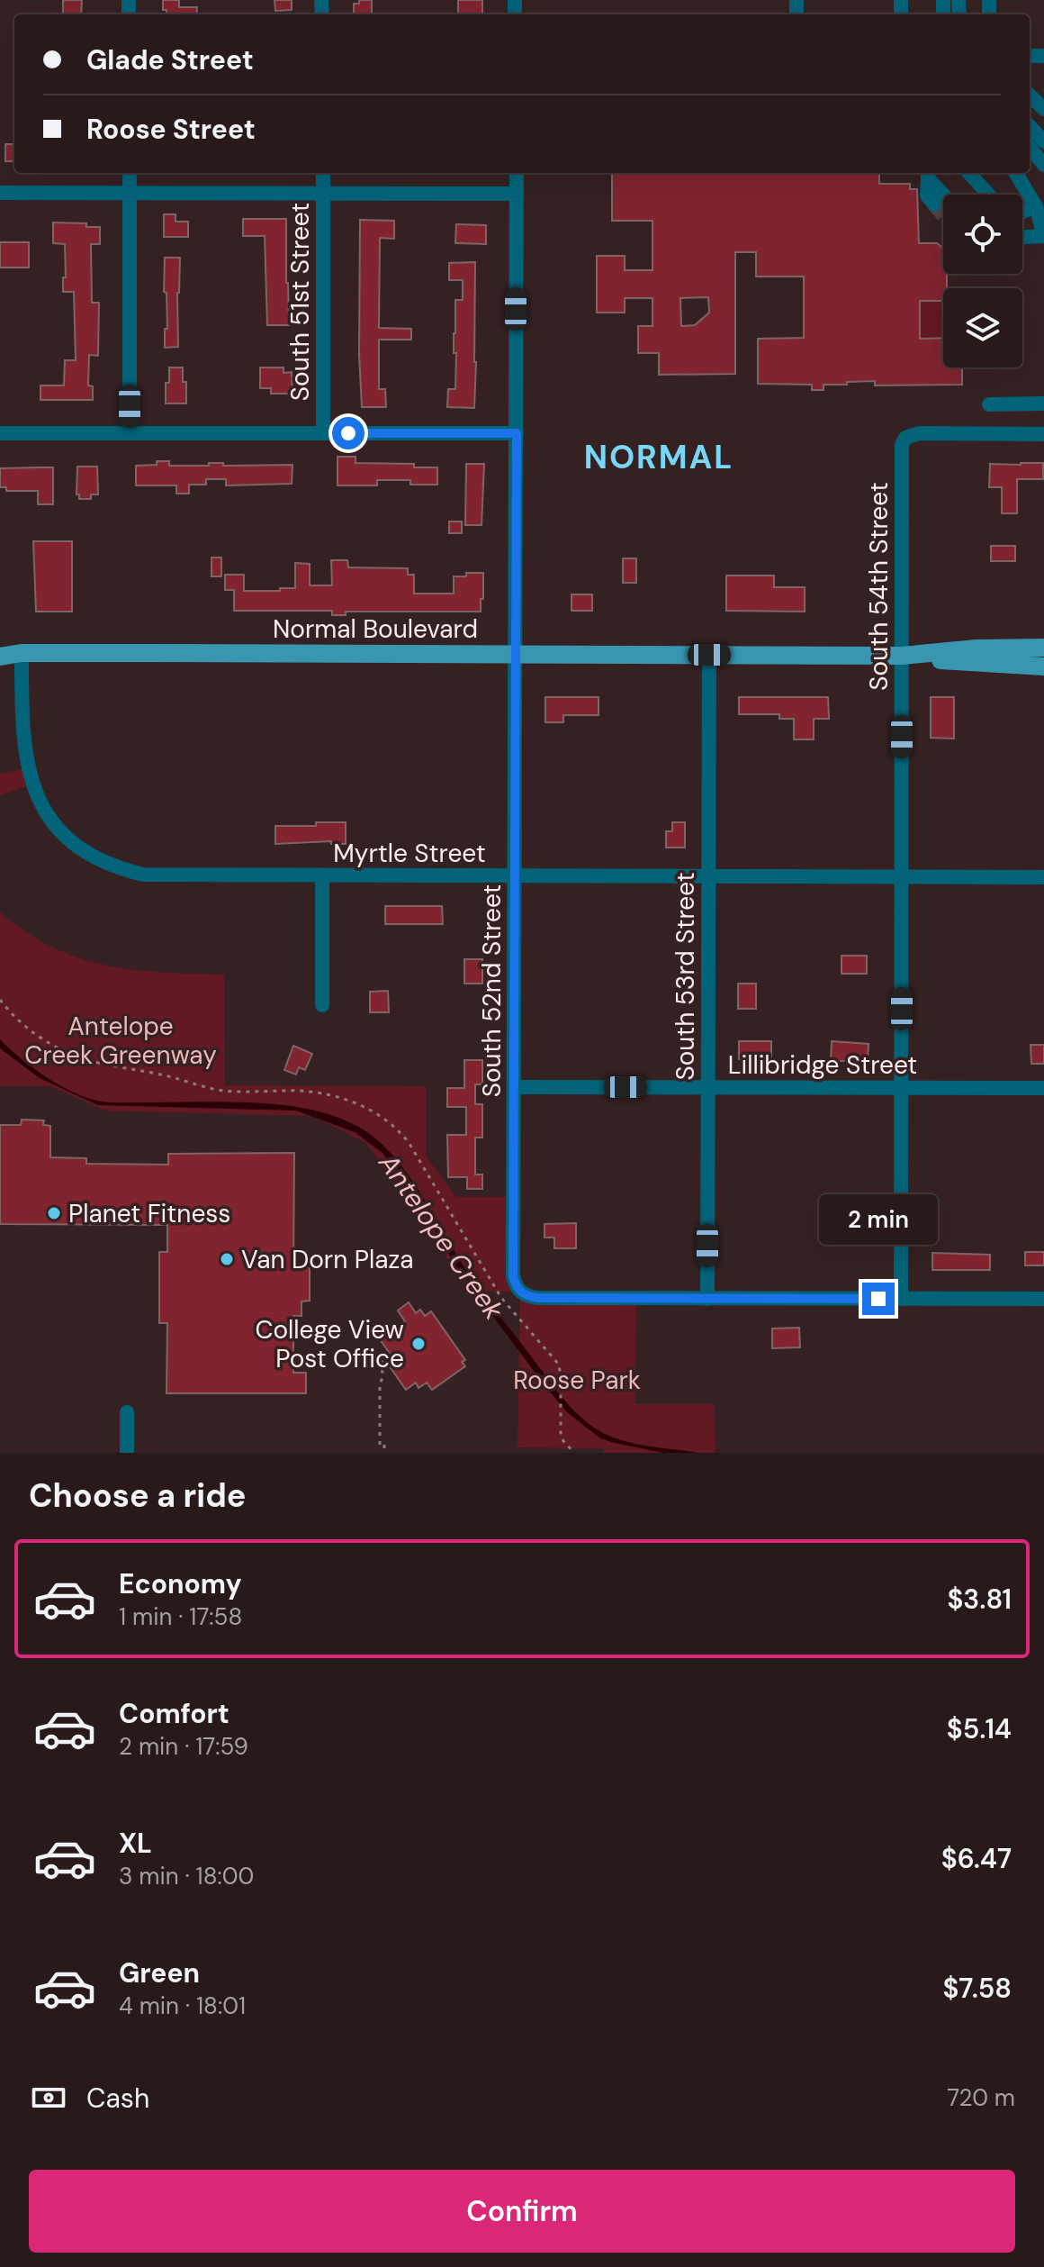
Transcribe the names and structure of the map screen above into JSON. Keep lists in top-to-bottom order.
{
  "streets": {
    "main road": ["Normal Boulevard"],
    "street": [
      "South 51st Street",
      "South 54th Street",
      "Myrtle Street",
      "South 53rd Street",
      "South 52nd Street",
      "Lillibridge Street"
    ]
  },
  "crossings": [
    ["South 54th Street", "Normal Boulevard"],
    ["South 54th Street", "Myrtle Street"],
    ["South 54th Street", "Lillibridge Street"],
    ["Normal Boulevard", "Myrtle Street"],
    ["Normal Boulevard", "South 53rd Street"],
    ["Normal Boulevard", "South 52nd Street"],
    ["Myrtle Street", "South 53rd Street"],
    ["Myrtle Street", "South 52nd Street"],
    ["South 53rd Street", "South 52nd Street"],
    ["South 53rd Street", "Lillibridge Street"],
    ["South 52nd Street", "Lillibridge Street"]
  ],
  "districts": ["NORMAL"],
  "water": ["Antelope Creek"],
  "parks": ["Antelope Creek Greenway", "Roose Park"],
  "places": ["Planet Fitness", "Van Dorn Plaza", "College View Post Office"],
  "page": {
    "banner": ["Glade Street", "Roose Street"],
    "bubble": "2 min",
    "heading": "Choose a ride",
    "list": [
      {
        "name": "Economy",
        "note": "1 min · 17:58",
        "value": "$3.81"
      },
      {
        "name": "Comfort",
        "note": "2 min · 17:59",
        "value": "$5.14"
      },
      {
        "name": "XL",
        "note": "3 min · 18:00",
        "value": "$6.47"
      },
      {
        "name": "Green",
        "note": "4 min · 18:01",
        "value": "$7.58"
      }
    ],
    "pay": ["Cash", "720 m"],
    "buttons": "Confirm"
  }
}
